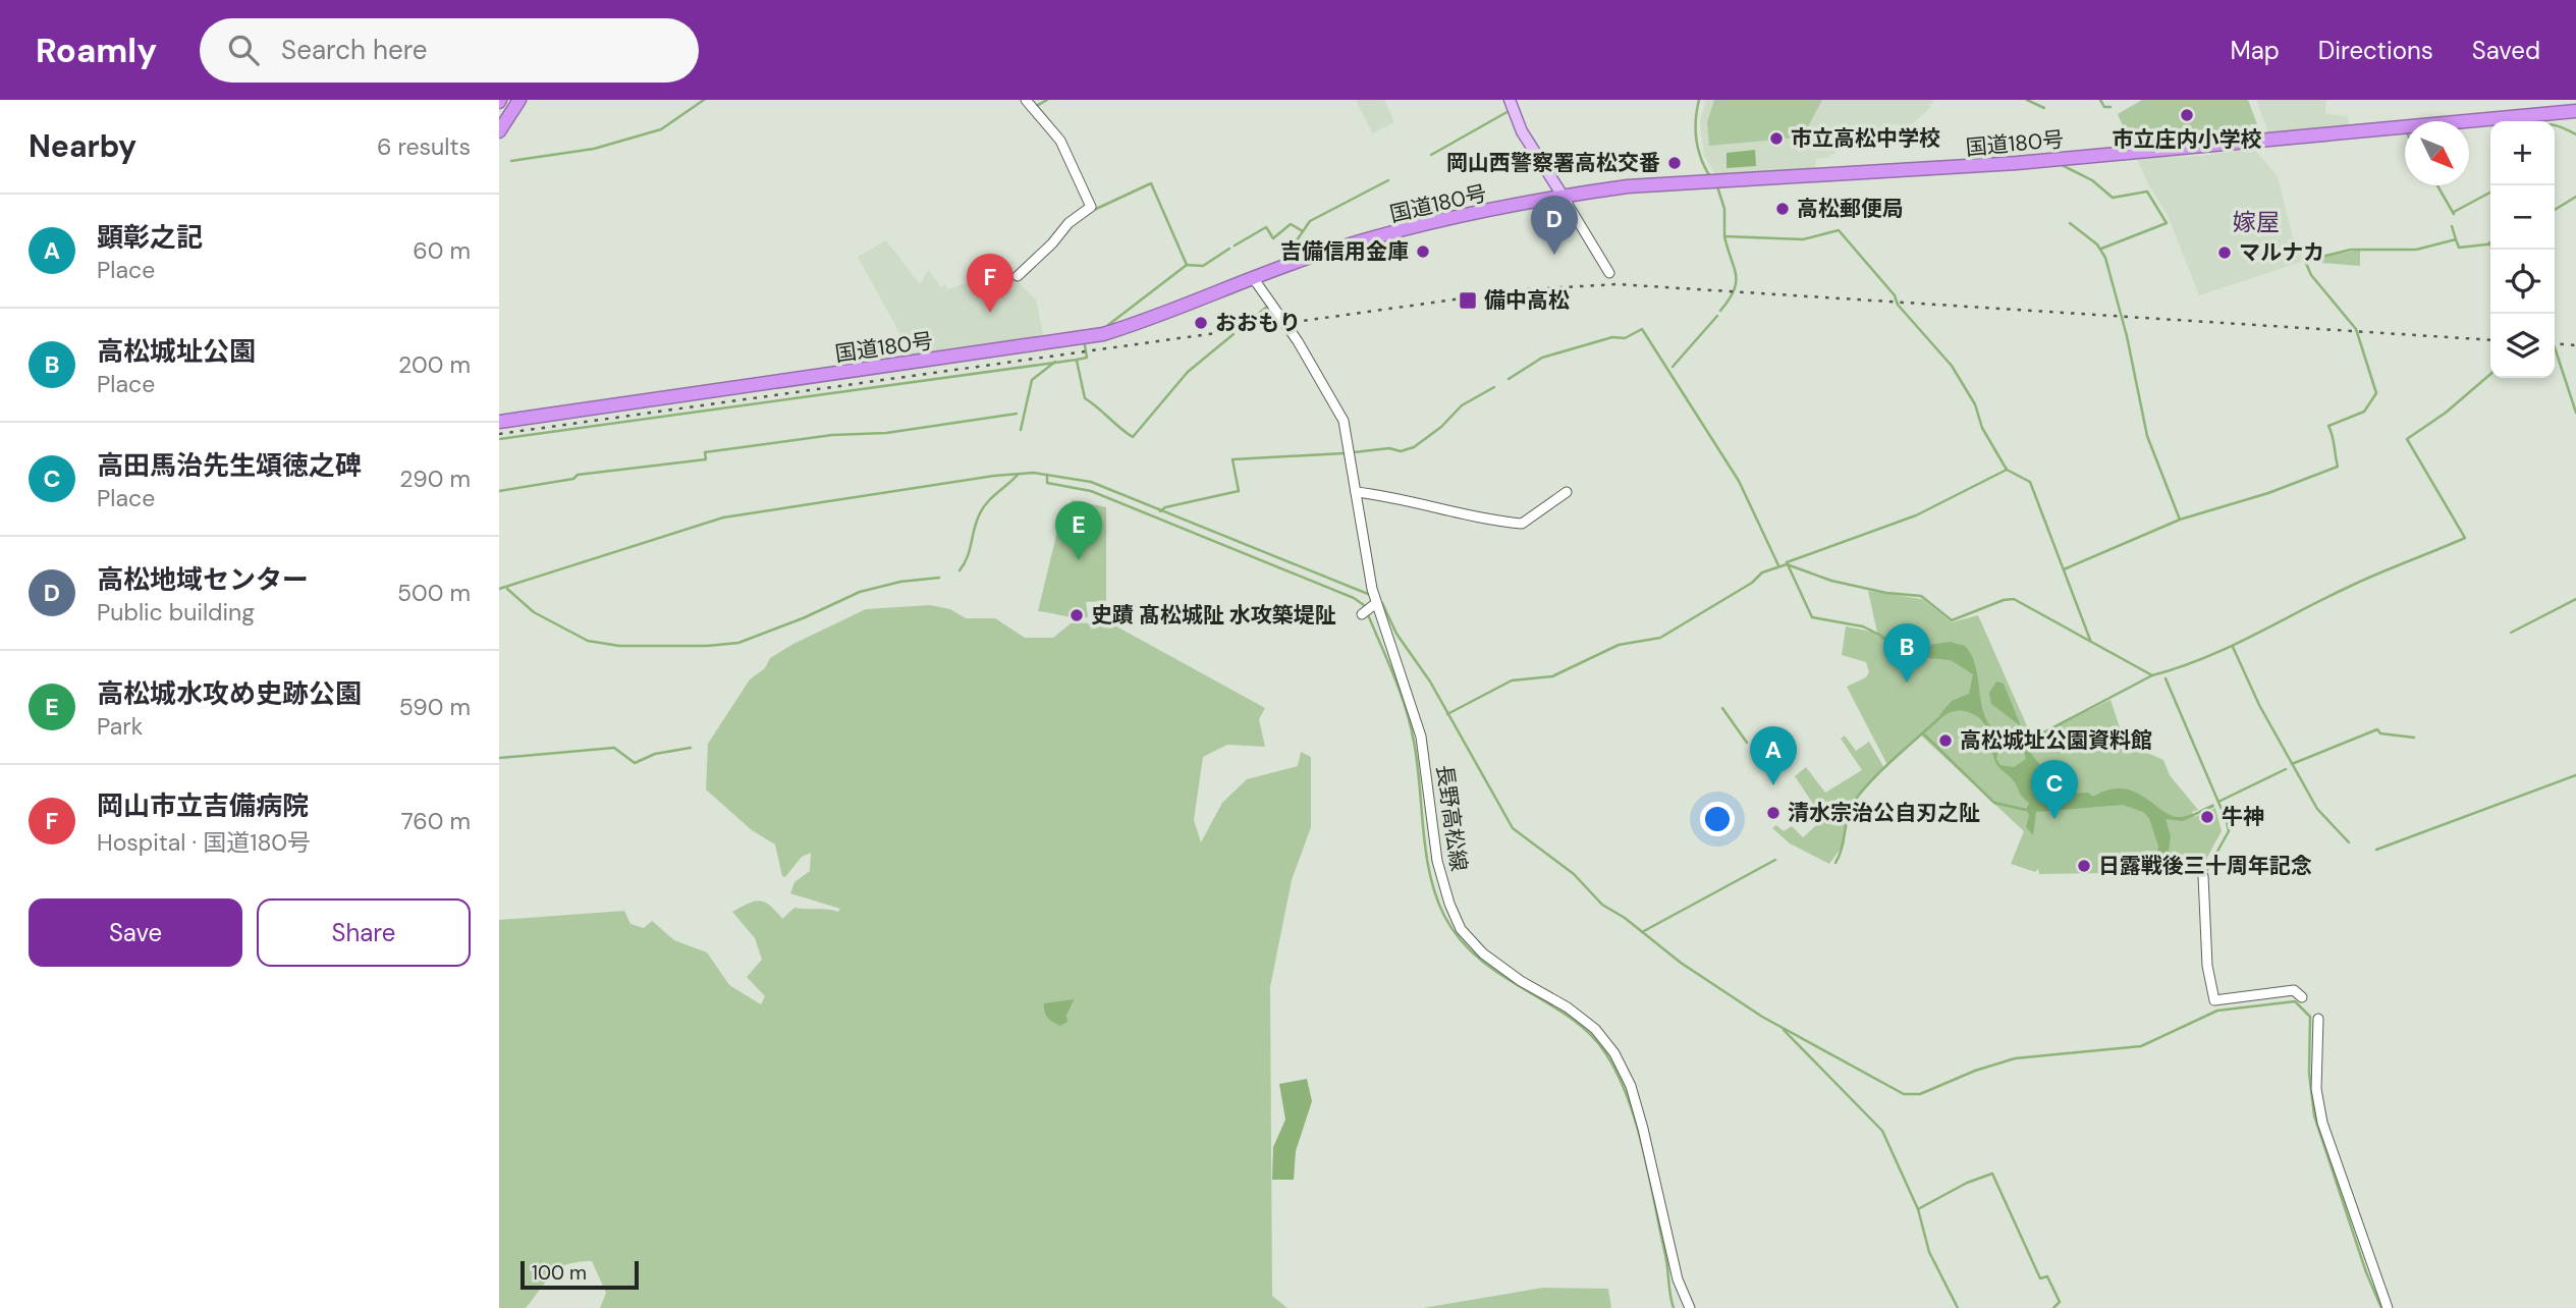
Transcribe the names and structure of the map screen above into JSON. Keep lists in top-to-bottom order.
{
  "streets": {
    "highway": ["国道180号"],
    "main road": ["長野高松線"]
  },
  "crossings": [
    ["国道180号", "長野高松線"]
  ],
  "districts": ["嫁屋"],
  "places": {
    "other": [
      "市立庄内小学校",
      "市立高松中学校",
      "岡山西警察署高松交番",
      "高松郵便局",
      "吉備信用金庫",
      "マルナカ",
      "おおもり",
      "史蹟 髙松城阯 水攻築堤阯",
      "高松城址公園資料館",
      "清水宗治公自刃之阯",
      "牛神",
      "日露戦後三十周年記念"
    ],
    "transit": ["備中高松"]
  },
  "scale_bar": "100 m",
  "north": "bottom right",
  "page": {
    "header": "Roamly",
    "search": "Search here",
    "nav": ["Map", "Directions", "Saved"],
    "heading": ["Nearby", "6 results"],
    "map_buttons": ["+", "−"],
    "list": [
      {
        "mark": "A",
        "name": "顕彰之記",
        "note": "Place",
        "value": "60 m"
      },
      {
        "mark": "B",
        "name": "高松城址公園",
        "note": "Place",
        "value": "200 m"
      },
      {
        "mark": "C",
        "name": "高田馬治先生頌徳之碑",
        "note": "Place",
        "value": "290 m"
      },
      {
        "mark": "D",
        "name": "高松地域センター",
        "note": "Public building",
        "value": "500 m"
      },
      {
        "mark": "E",
        "name": "高松城水攻め史跡公園",
        "note": "Park",
        "value": "590 m"
      },
      {
        "mark": "F",
        "name": "岡山市立吉備病院",
        "note": "Hospital · 国道180号",
        "value": "760 m"
      }
    ],
    "pins": [
      "D",
      "F",
      "E",
      "B",
      "A",
      "C"
    ],
    "buttons": ["Save", "Share"],
    "scale": "100 m"
  }
}
